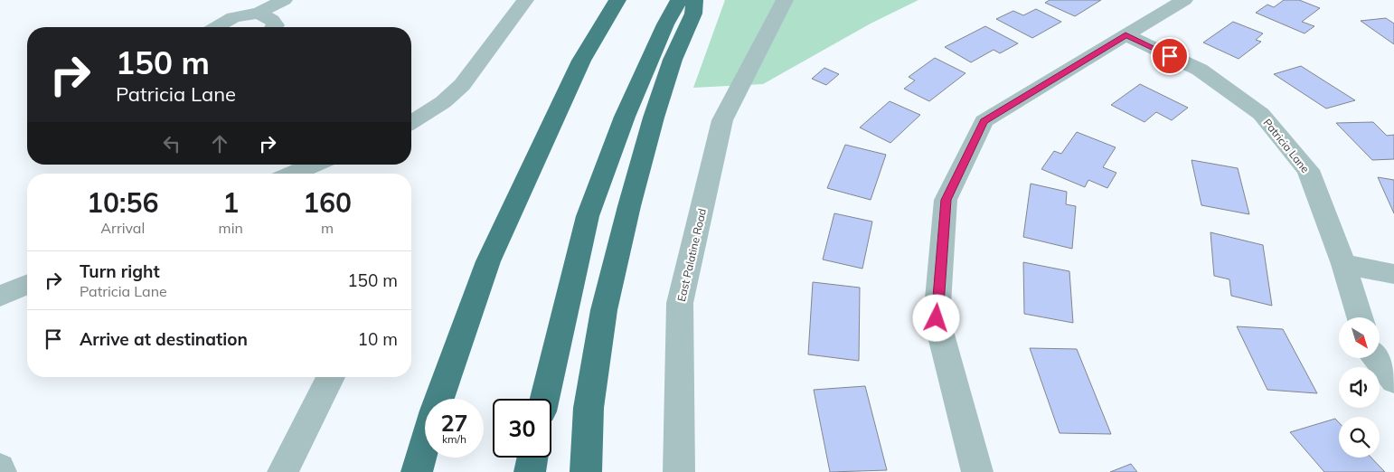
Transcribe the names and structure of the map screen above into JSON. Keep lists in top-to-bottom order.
{
  "streets": {
    "street": ["Patricia Lane", "East Palatine Road"]
  },
  "north": "bottom right",
  "page": {
    "turn": ["150 m", "Patricia Lane"],
    "eta": [
      "10:56",
      "Arrival",
      "1",
      "min",
      "160",
      "m"
    ],
    "list": [
      {
        "name": "Turn right",
        "note": "Patricia Lane",
        "value": "150 m"
      },
      {
        "name": "Arrive at destination",
        "value": "10 m"
      }
    ],
    "speed": "27 km/h",
    "limit": "30"
  }
}
